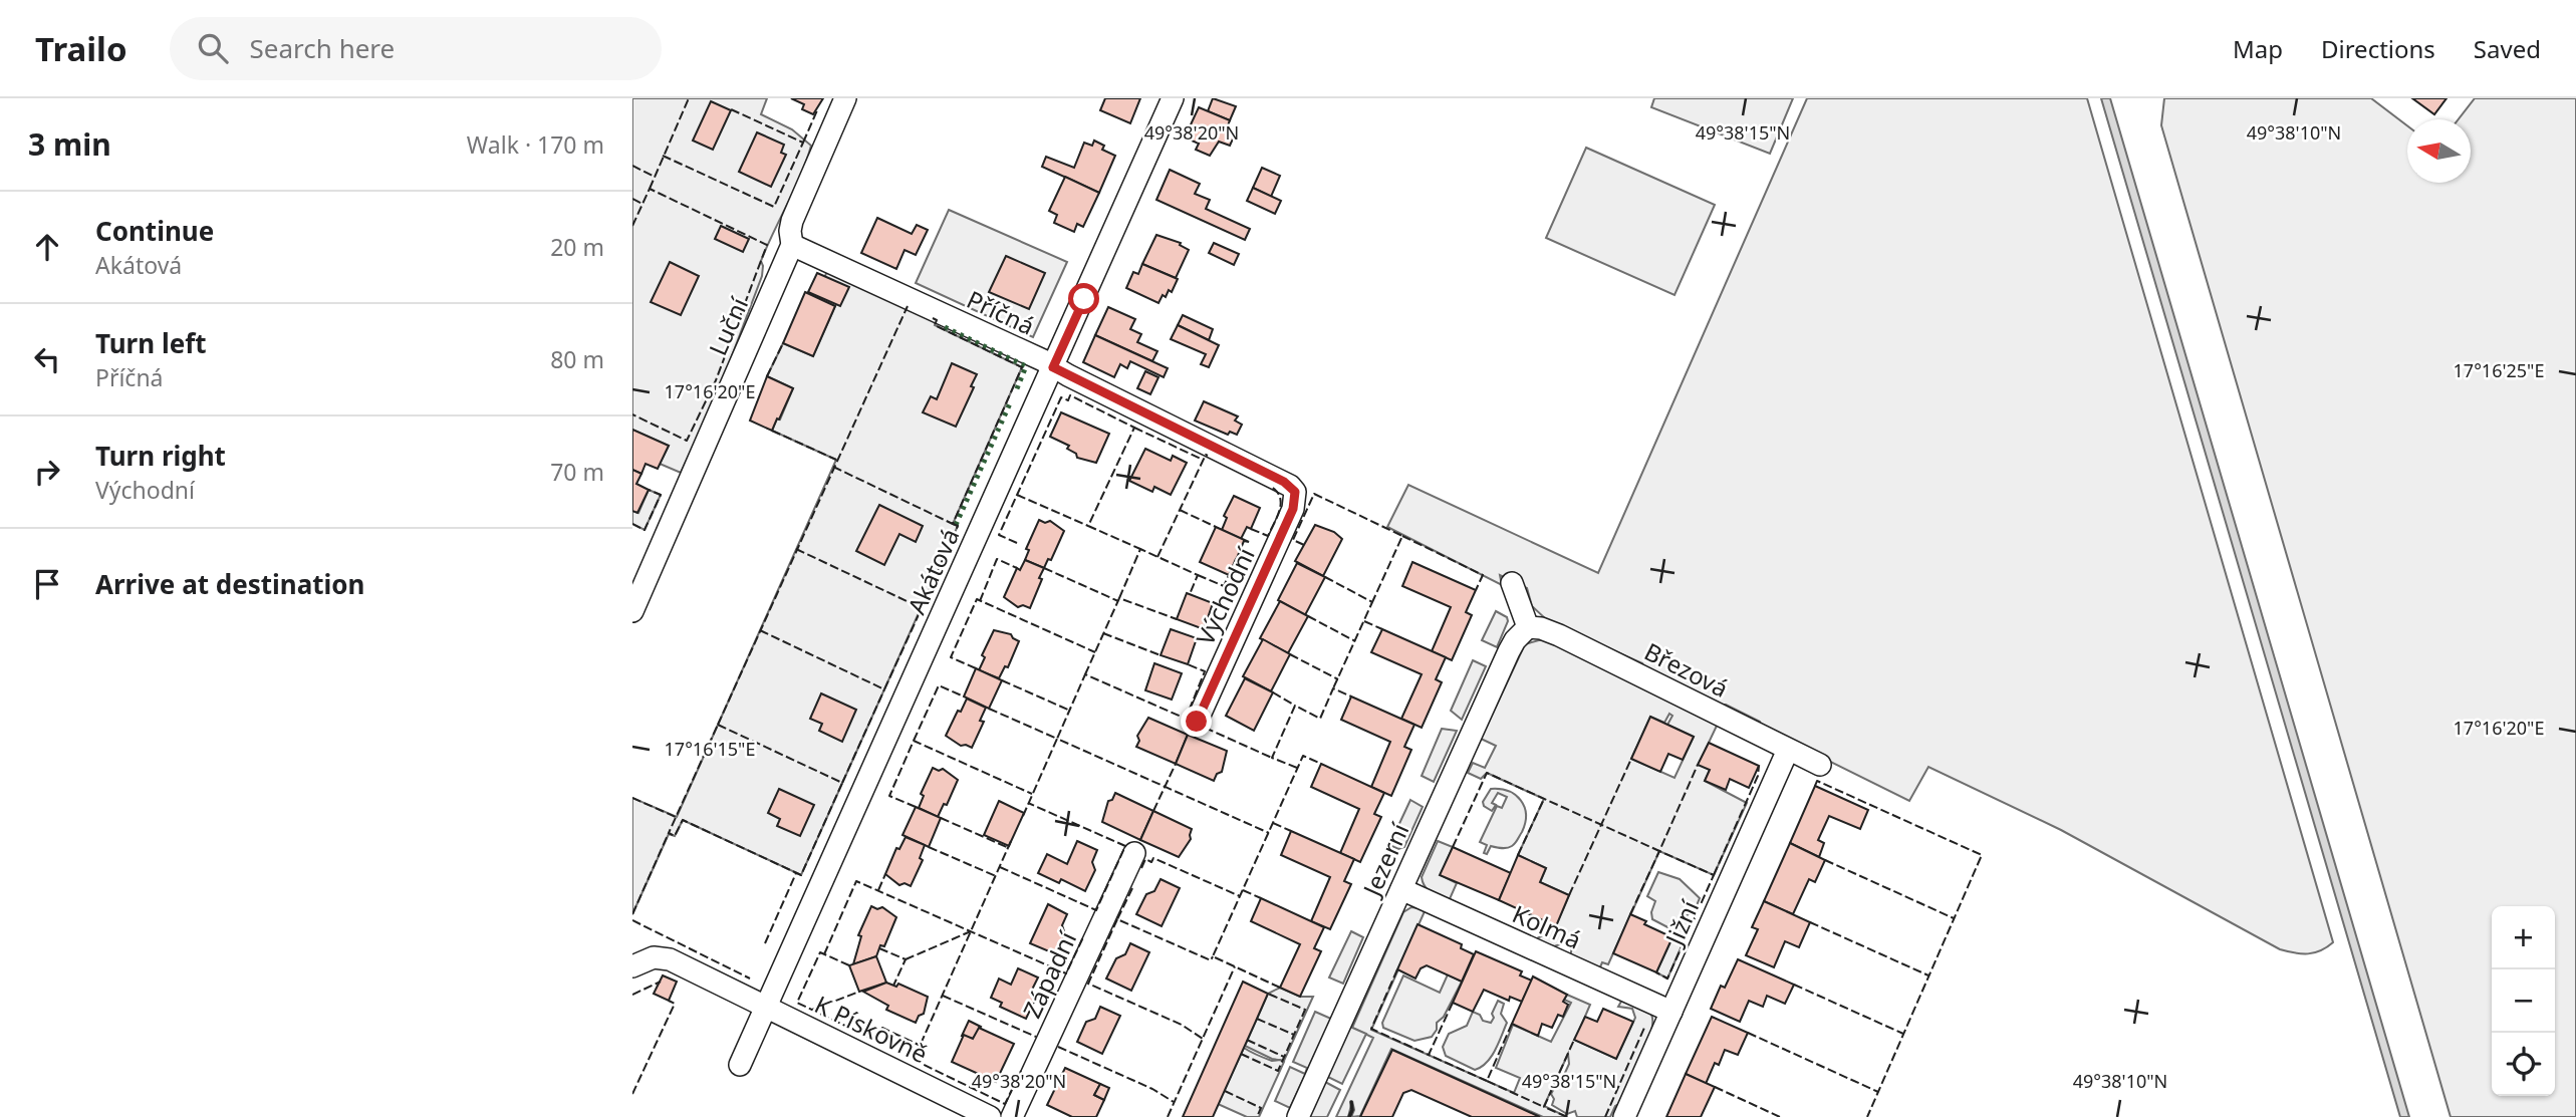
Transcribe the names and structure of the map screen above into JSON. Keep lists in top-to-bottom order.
{
  "streets": {
    "street": [
      "Příčná",
      "Luční",
      "Akátová",
      "Východní",
      "Březová",
      "Jezerní",
      "Jižní",
      "Kolmá",
      "Západní",
      "K Pískovně"
    ]
  },
  "crossings": [
    ["Příčná", "Luční"],
    ["Příčná", "Akátová"],
    ["Příčná", "Východní"],
    ["Akátová", "K Pískovně"],
    ["Březová", "Jezerní"],
    ["Březová", "Jižní"],
    ["Jezerní", "Kolmá"],
    ["Jižní", "Kolmá"]
  ],
  "north": "left",
  "page": {
    "header": "Trailo",
    "search": "Search here",
    "nav": ["Map", "Directions", "Saved"],
    "heading": ["3 min", "Walk · 170 m"],
    "list": [
      ["Continue", "Akátová", "20 m"],
      ["Turn left", "Příčná", "80 m"],
      ["Turn right", "Východní", "70 m"],
      "Arrive at destination"
    ],
    "map_buttons": ["+", "−"]
  },
  "coordinates": [
    "49°38'20\"N",
    "49°38'15\"N",
    "49°38'10\"N",
    "17°16'25\"E",
    "17°16'20\"E",
    "17°16'15\"E"
  ]
}
